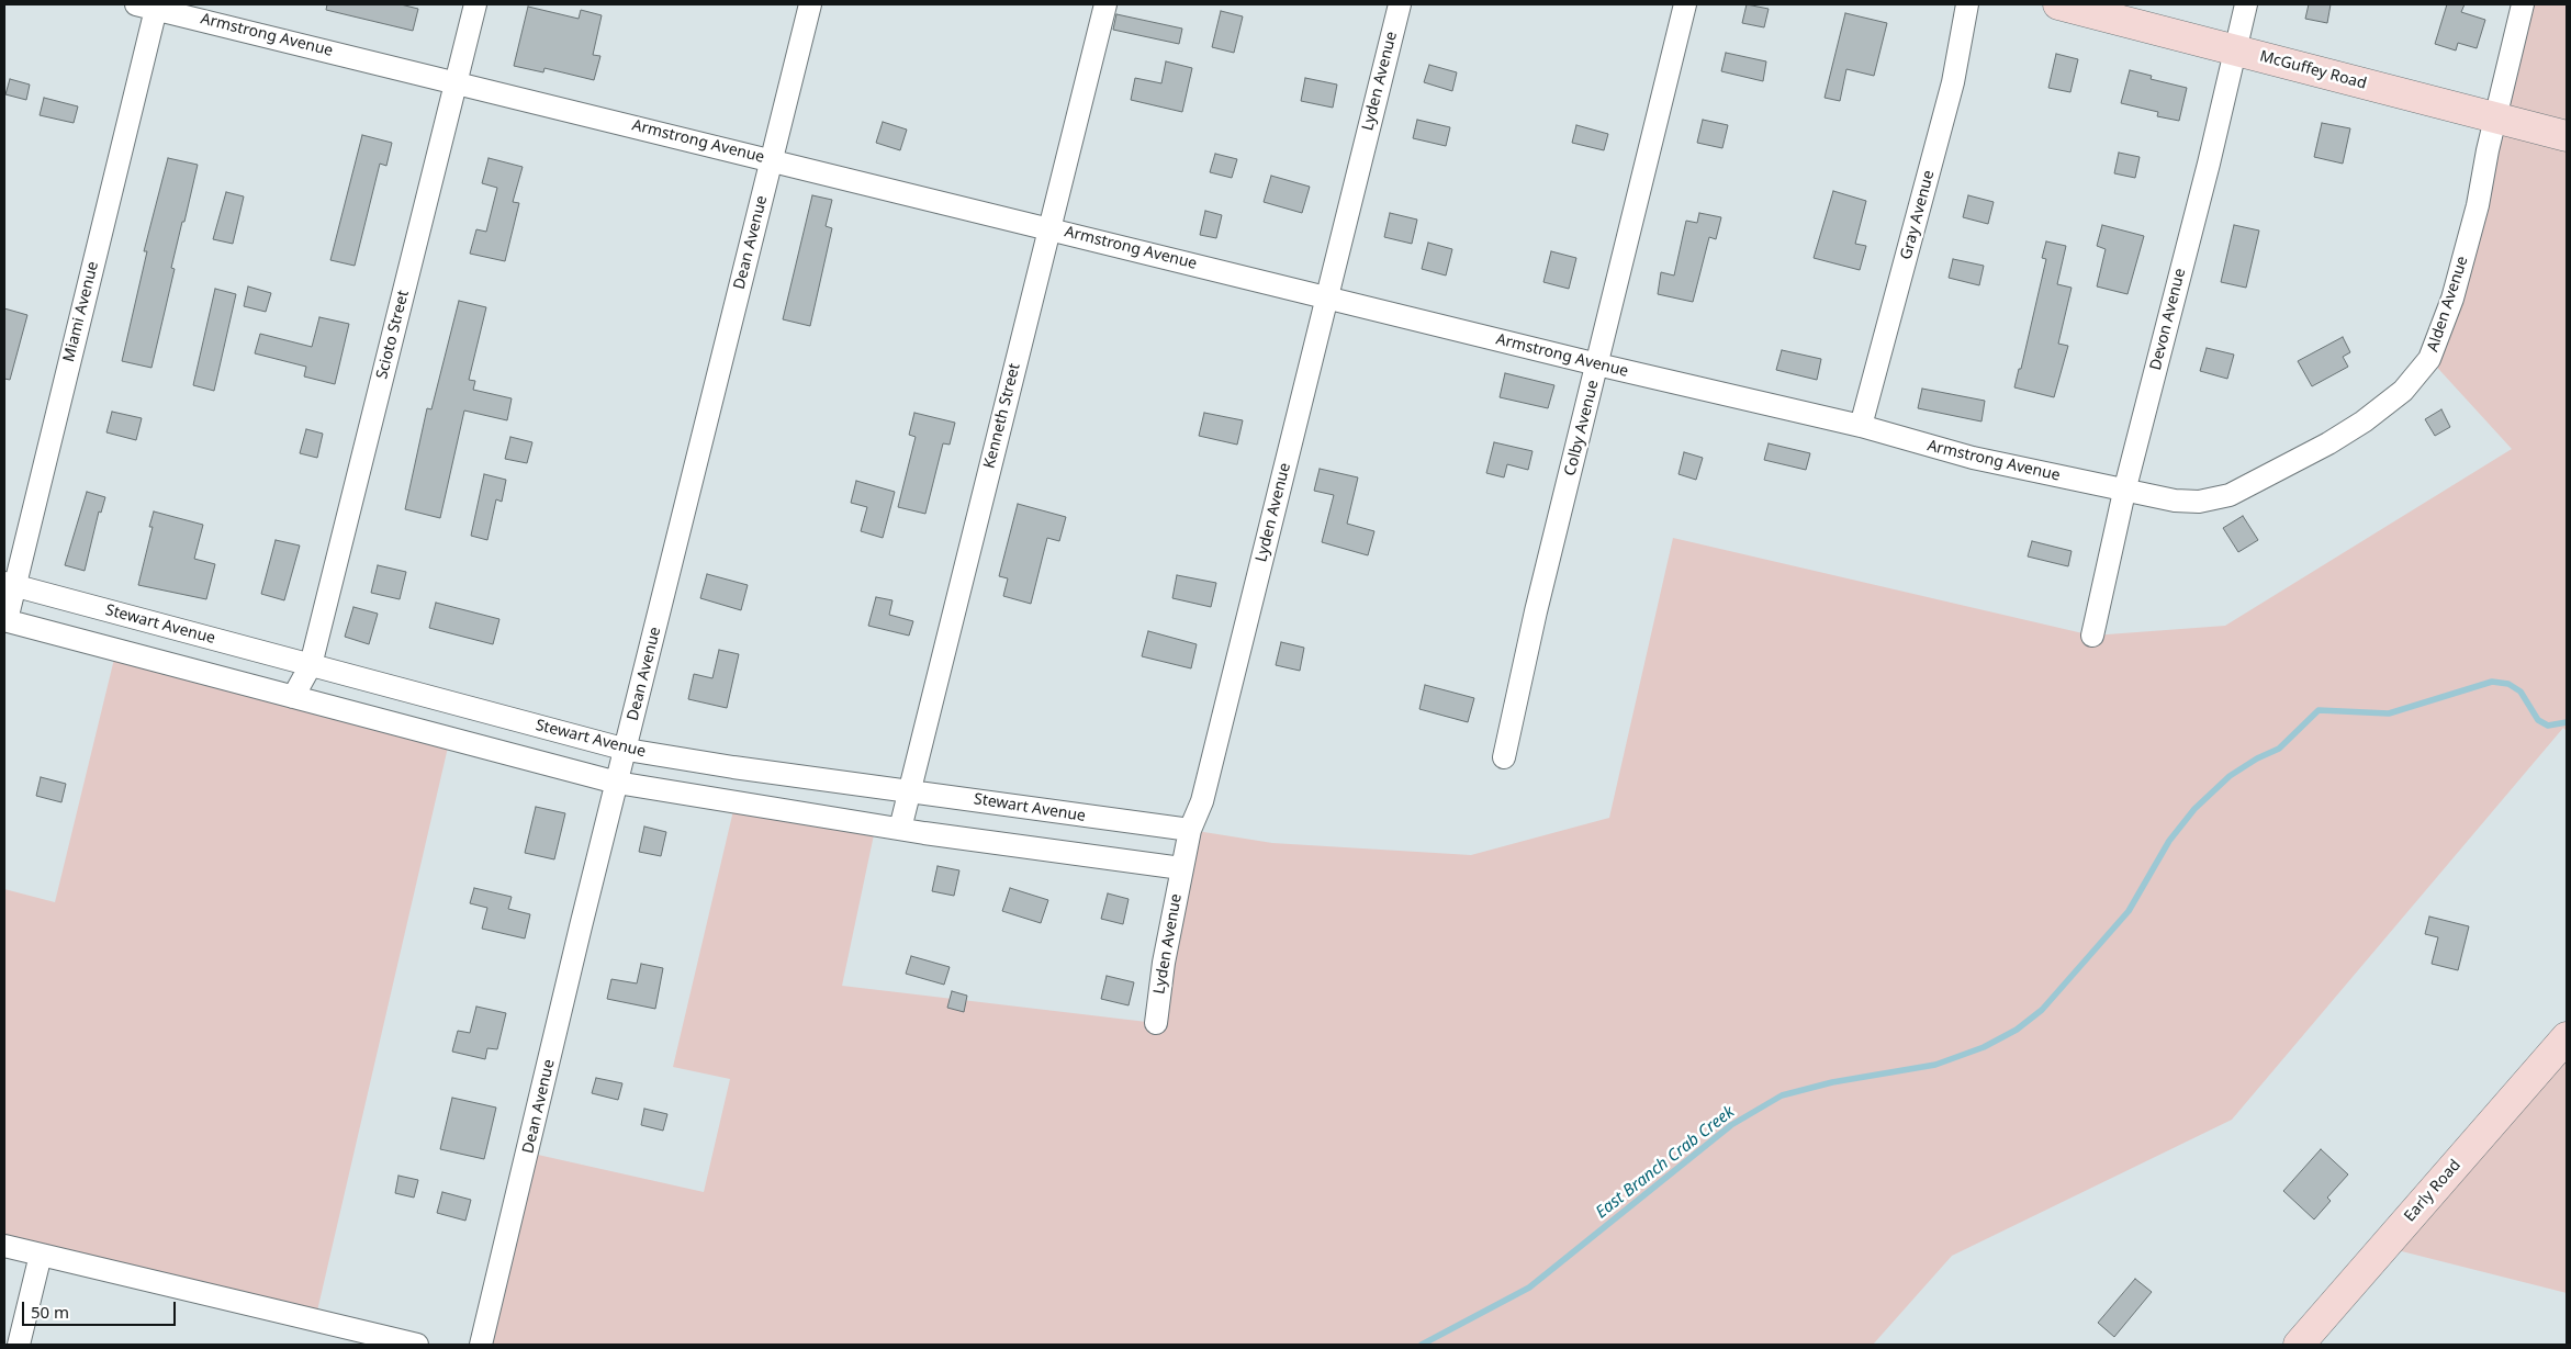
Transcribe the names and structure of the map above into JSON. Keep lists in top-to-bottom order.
{
  "streets": {
    "street": [
      "Armstrong Avenue",
      "McGuffey Road",
      "Lyden Avenue",
      "Gray Avenue",
      "Dean Avenue",
      "Alden Avenue",
      "Miami Avenue",
      "Devon Avenue",
      "Scioto Street",
      "Kenneth Street",
      "Colby Avenue",
      "Stewart Avenue",
      "Early Road"
    ]
  },
  "crossings": [
    ["Armstrong Avenue", "Lyden Avenue"],
    ["Armstrong Avenue", "Gray Avenue"],
    ["Armstrong Avenue", "Dean Avenue"],
    ["Armstrong Avenue", "Alden Avenue"],
    ["Armstrong Avenue", "Miami Avenue"],
    ["Armstrong Avenue", "Devon Avenue"],
    ["Armstrong Avenue", "Scioto Street"],
    ["Armstrong Avenue", "Kenneth Street"],
    ["Armstrong Avenue", "Colby Avenue"],
    ["McGuffey Road", "Alden Avenue"],
    ["McGuffey Road", "Devon Avenue"],
    ["Lyden Avenue", "Stewart Avenue"],
    ["Dean Avenue", "Stewart Avenue"],
    ["Alden Avenue", "Devon Avenue"],
    ["Miami Avenue", "Stewart Avenue"],
    ["Scioto Street", "Stewart Avenue"],
    ["Kenneth Street", "Stewart Avenue"]
  ],
  "water": ["East Branch Crab Creek"],
  "scale_bar": "50 m"
}
